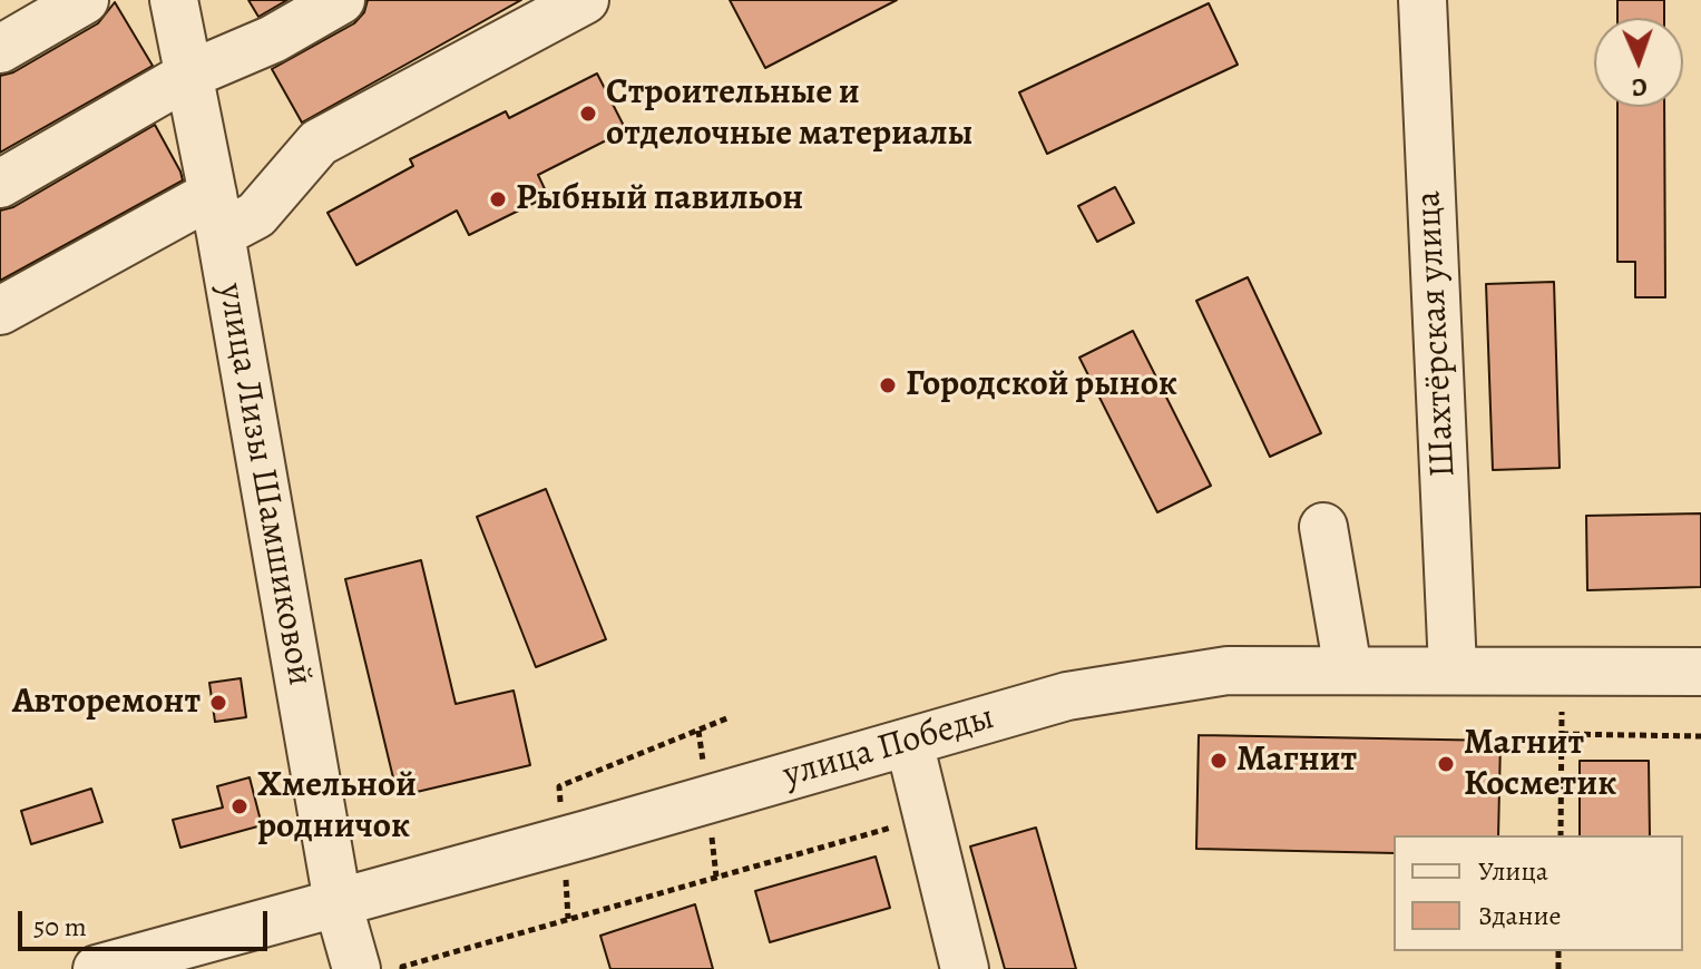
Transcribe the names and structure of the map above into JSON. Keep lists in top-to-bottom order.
{
  "streets": {
    "street": ["Шахтёрская улица", "улица Лизы Шамшиковой", "улица Победы"]
  },
  "crossings": [
    ["Шахтёрская улица", "улица Победы"],
    ["улица Лизы Шамшиковой", "улица Победы"]
  ],
  "places": [
    "Строительные и отделочные материалы",
    "Рыбный павильон",
    "Городской рынок",
    "Авторемонт",
    "Магнит",
    "Магнит Косметик",
    "Хмельной родничок"
  ],
  "legend": ["Улица", "Здание"],
  "scale_bar": "50 m",
  "north": "bottom"
}
